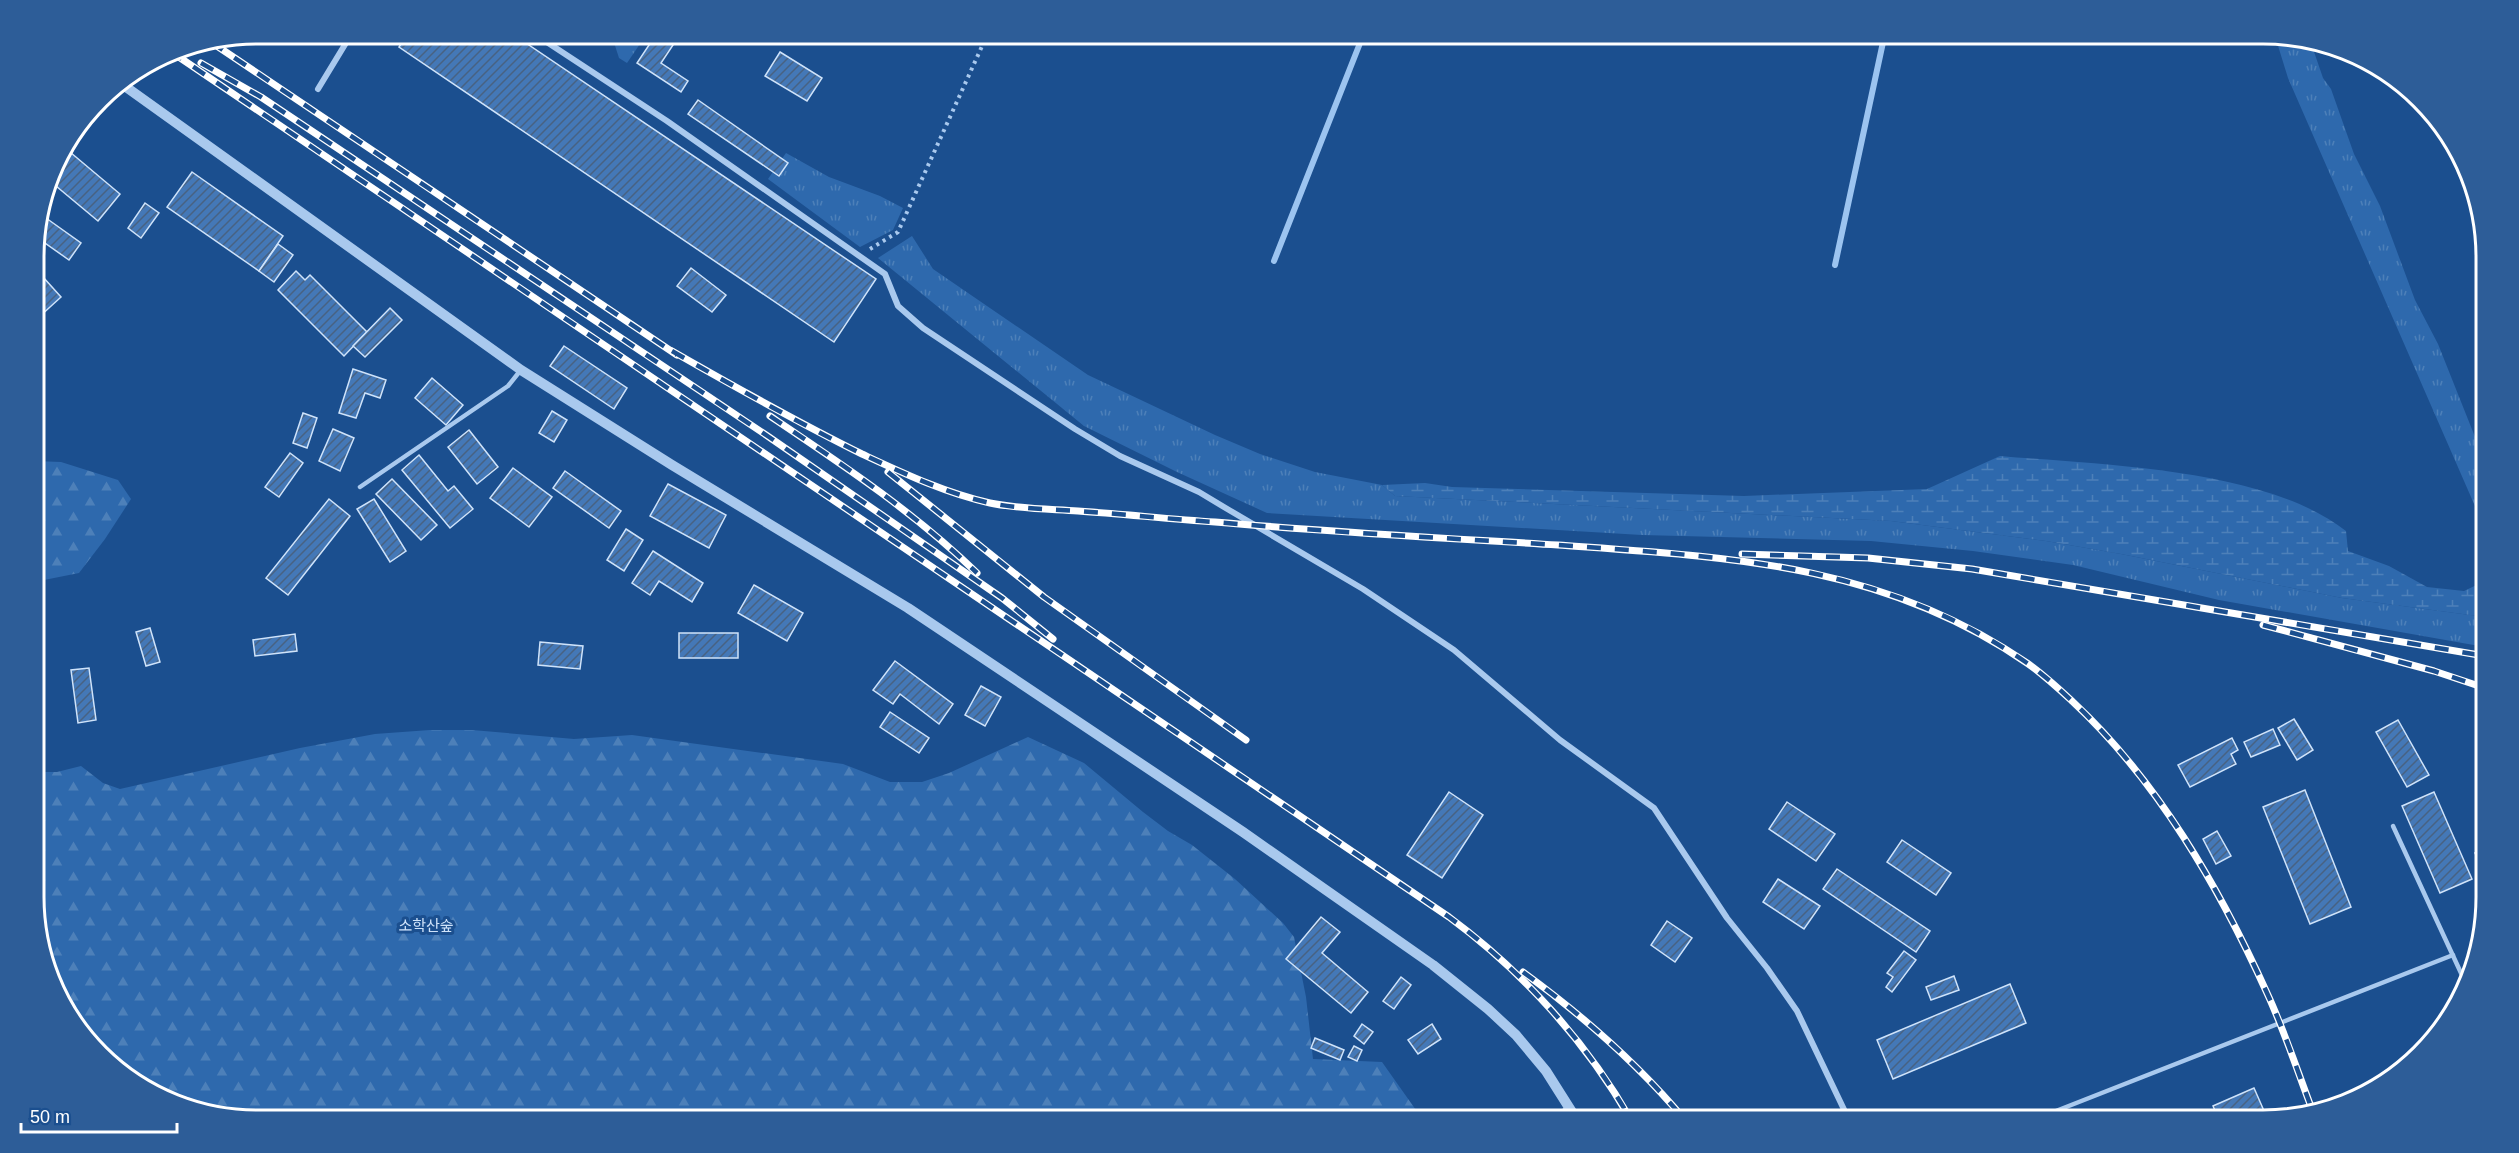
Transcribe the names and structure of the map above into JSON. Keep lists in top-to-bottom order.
{
  "parks": ["소학산숲"],
  "scale_bar": "50 m"
}
